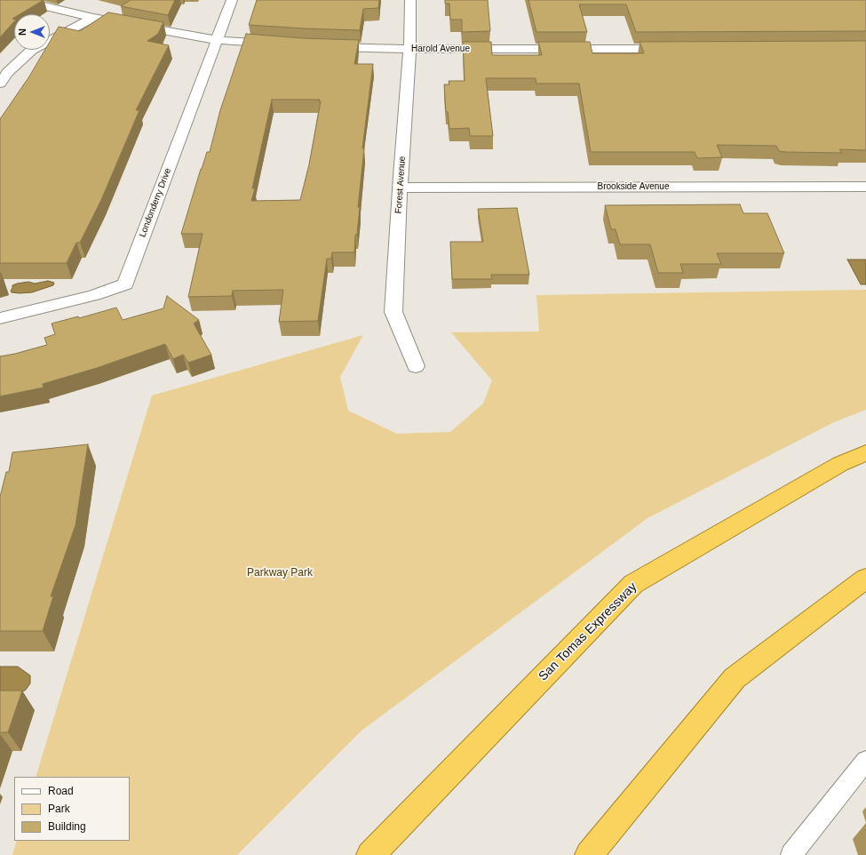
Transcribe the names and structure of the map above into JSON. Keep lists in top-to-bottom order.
{
  "streets": {
    "highway": ["San Tomas Expressway"],
    "street": [
      "Harold Avenue",
      "Forest Avenue",
      "Brookside Avenue",
      "Londonderry Drive"
    ]
  },
  "crossings": [
    ["Harold Avenue", "Forest Avenue"],
    ["Forest Avenue", "Brookside Avenue"]
  ],
  "parks": ["Parkway Park"],
  "legend": ["Road", "Park", "Building"],
  "north": "left"
}
